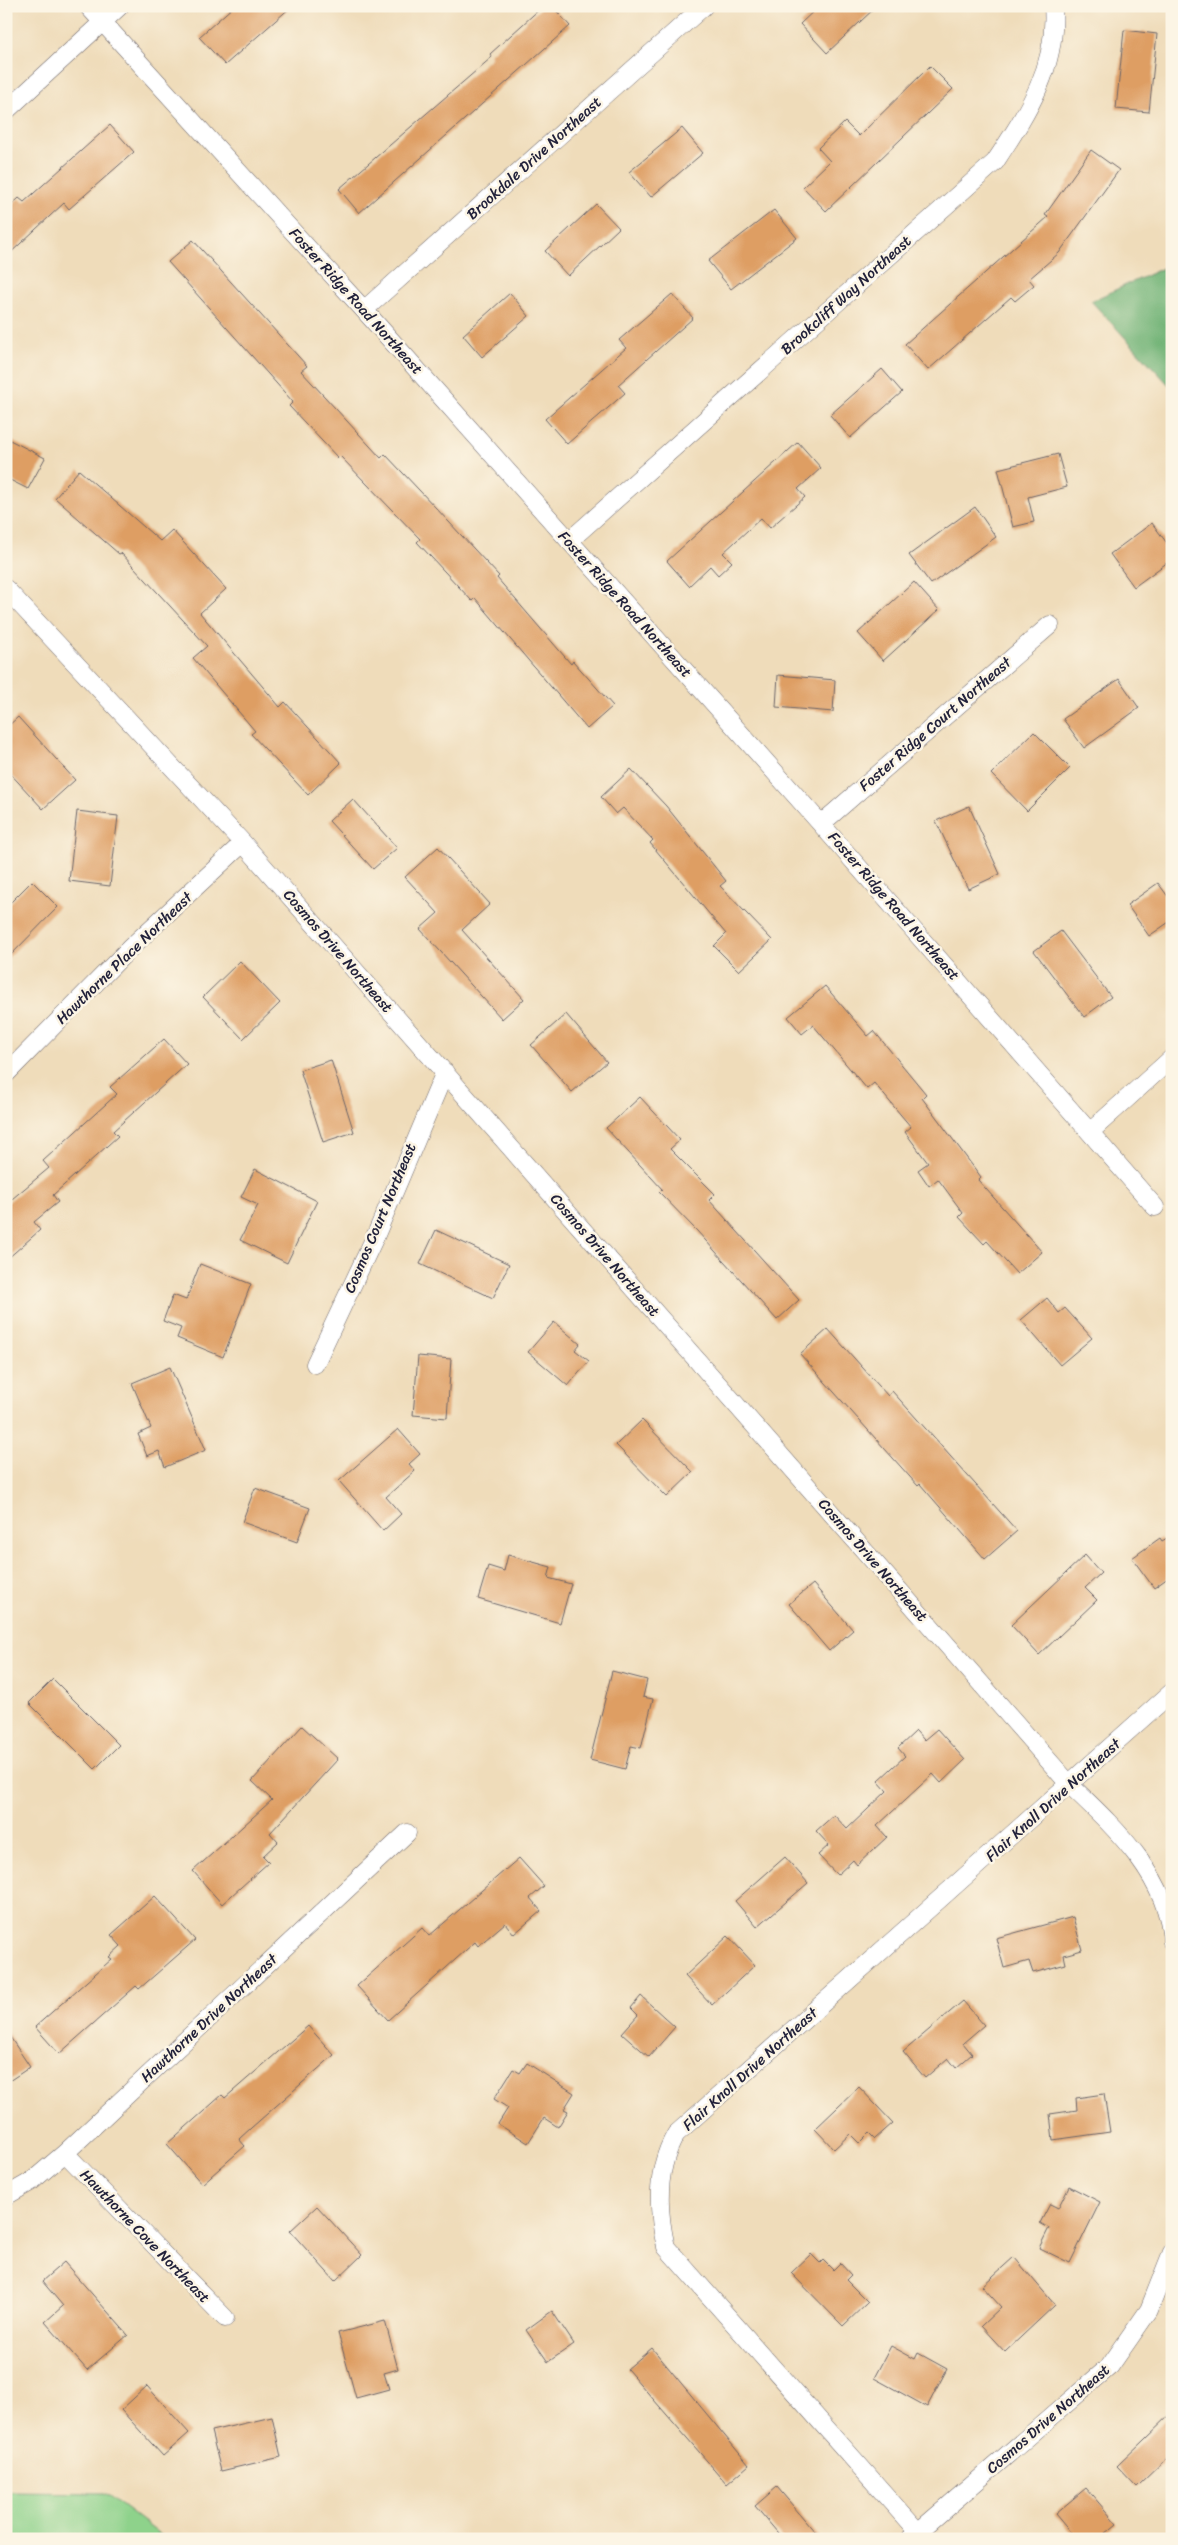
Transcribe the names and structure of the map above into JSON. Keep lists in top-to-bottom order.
{
  "streets": {
    "street": [
      "Brookdale Drive Northeast",
      "Brookcliff Way Northeast",
      "Foster Ridge Road Northeast",
      "Foster Ridge Court Northeast",
      "Cosmos Drive Northeast",
      "Hawthorne Place Northeast",
      "Cosmos Court Northeast",
      "Flair Knoll Drive Northeast",
      "Hawthorne Drive Northeast",
      "Hawthorne Cove Northeast"
    ]
  },
  "crossings": [
    ["Brookdale Drive Northeast", "Foster Ridge Road Northeast"],
    ["Brookcliff Way Northeast", "Foster Ridge Road Northeast"],
    ["Foster Ridge Road Northeast", "Foster Ridge Court Northeast"],
    ["Cosmos Drive Northeast", "Hawthorne Place Northeast"],
    ["Cosmos Drive Northeast", "Cosmos Court Northeast"],
    ["Cosmos Drive Northeast", "Flair Knoll Drive Northeast"],
    ["Hawthorne Drive Northeast", "Hawthorne Cove Northeast"]
  ]
}
